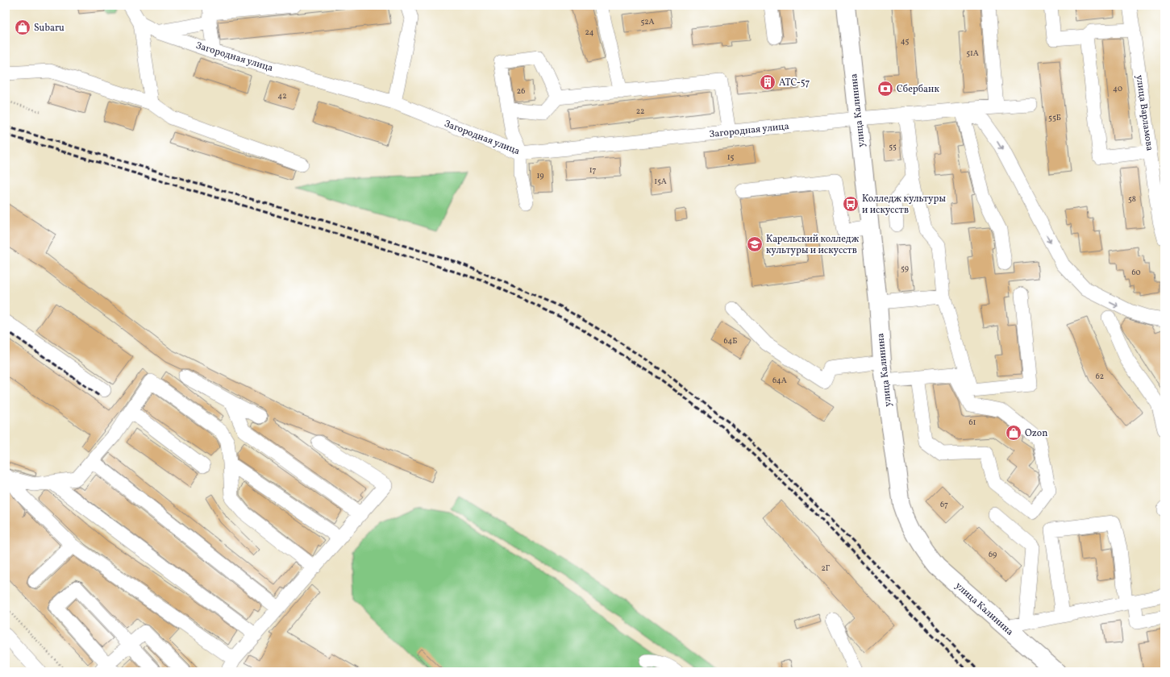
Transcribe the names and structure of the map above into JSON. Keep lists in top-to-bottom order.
{
  "streets": {
    "main road": ["улица Калинина"],
    "street": ["Загородная улица", "улица Варламова"]
  },
  "crossings": [
    ["Загородная улица", "улица Калинина"]
  ],
  "places": {
    "shop": ["Subaru", "Ozon"],
    "building": ["АТС-57"],
    "bank": ["Сбербанк"],
    "bus stop": ["Колледж культуры и искусств"],
    "school or university": ["Карельский колледж культуры и искусств"]
  },
  "house_numbers": [
    "52А",
    "24",
    "45",
    "51А",
    "40",
    "26",
    "42",
    "22",
    "55Б",
    "55",
    "15",
    "17",
    "19",
    "15А",
    "58",
    "59",
    "60",
    "64Б",
    "62",
    "64А",
    "61",
    "67",
    "69",
    "2Г"
  ]
}
